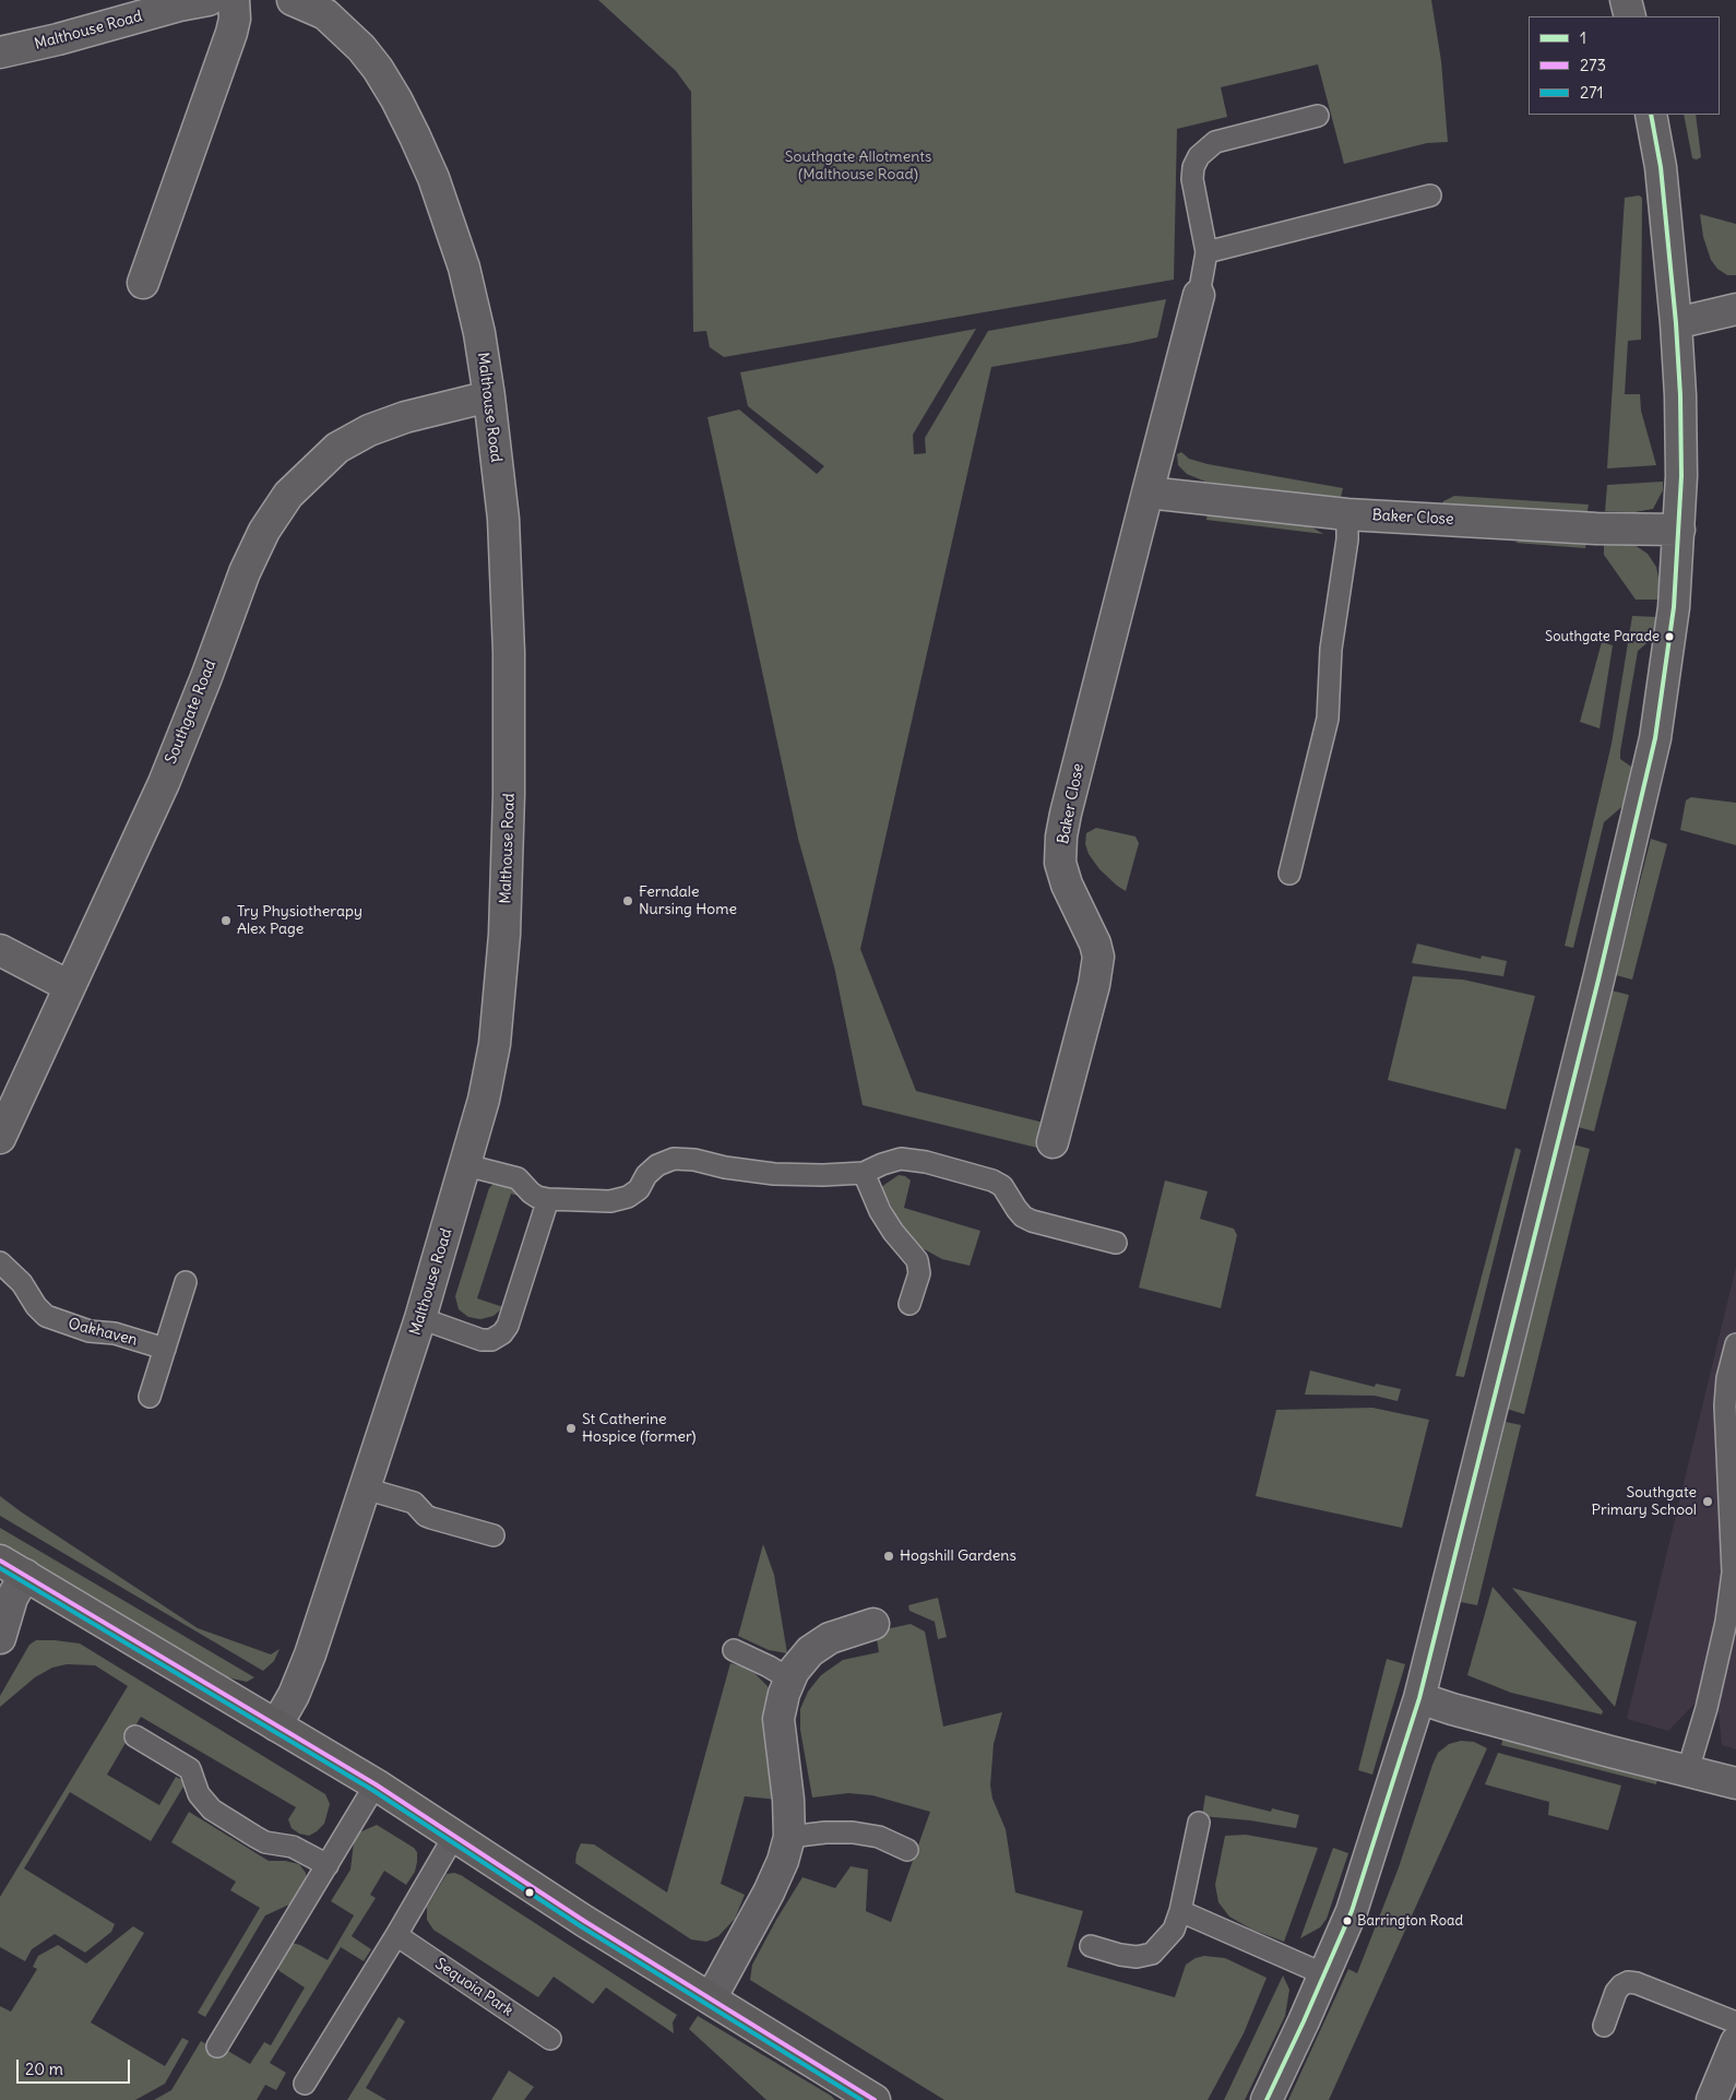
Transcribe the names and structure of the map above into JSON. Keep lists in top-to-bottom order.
{
  "streets": {
    "street": ["Malthouse Road", "Baker Close", "Southgate Road"],
    "lane": ["Oakhaven", "Sequoia Park"]
  },
  "crossings": [
    ["Malthouse Road", "Southgate Road"]
  ],
  "parks": ["Southgate Allotments (Malthouse Road)"],
  "places": [
    "Southgate Parade",
    "Ferndale Nursing Home",
    "Try Physiotherapy Alex Page",
    "St Catherine Hospice (former)",
    "Southgate Primary School",
    "Hogshill Gardens",
    "Barrington Road"
  ],
  "lines": ["transit line 1", "transit line 273", "transit line 271"],
  "legend": ["1", "273", "271"],
  "scale_bar": "20 m"
}
